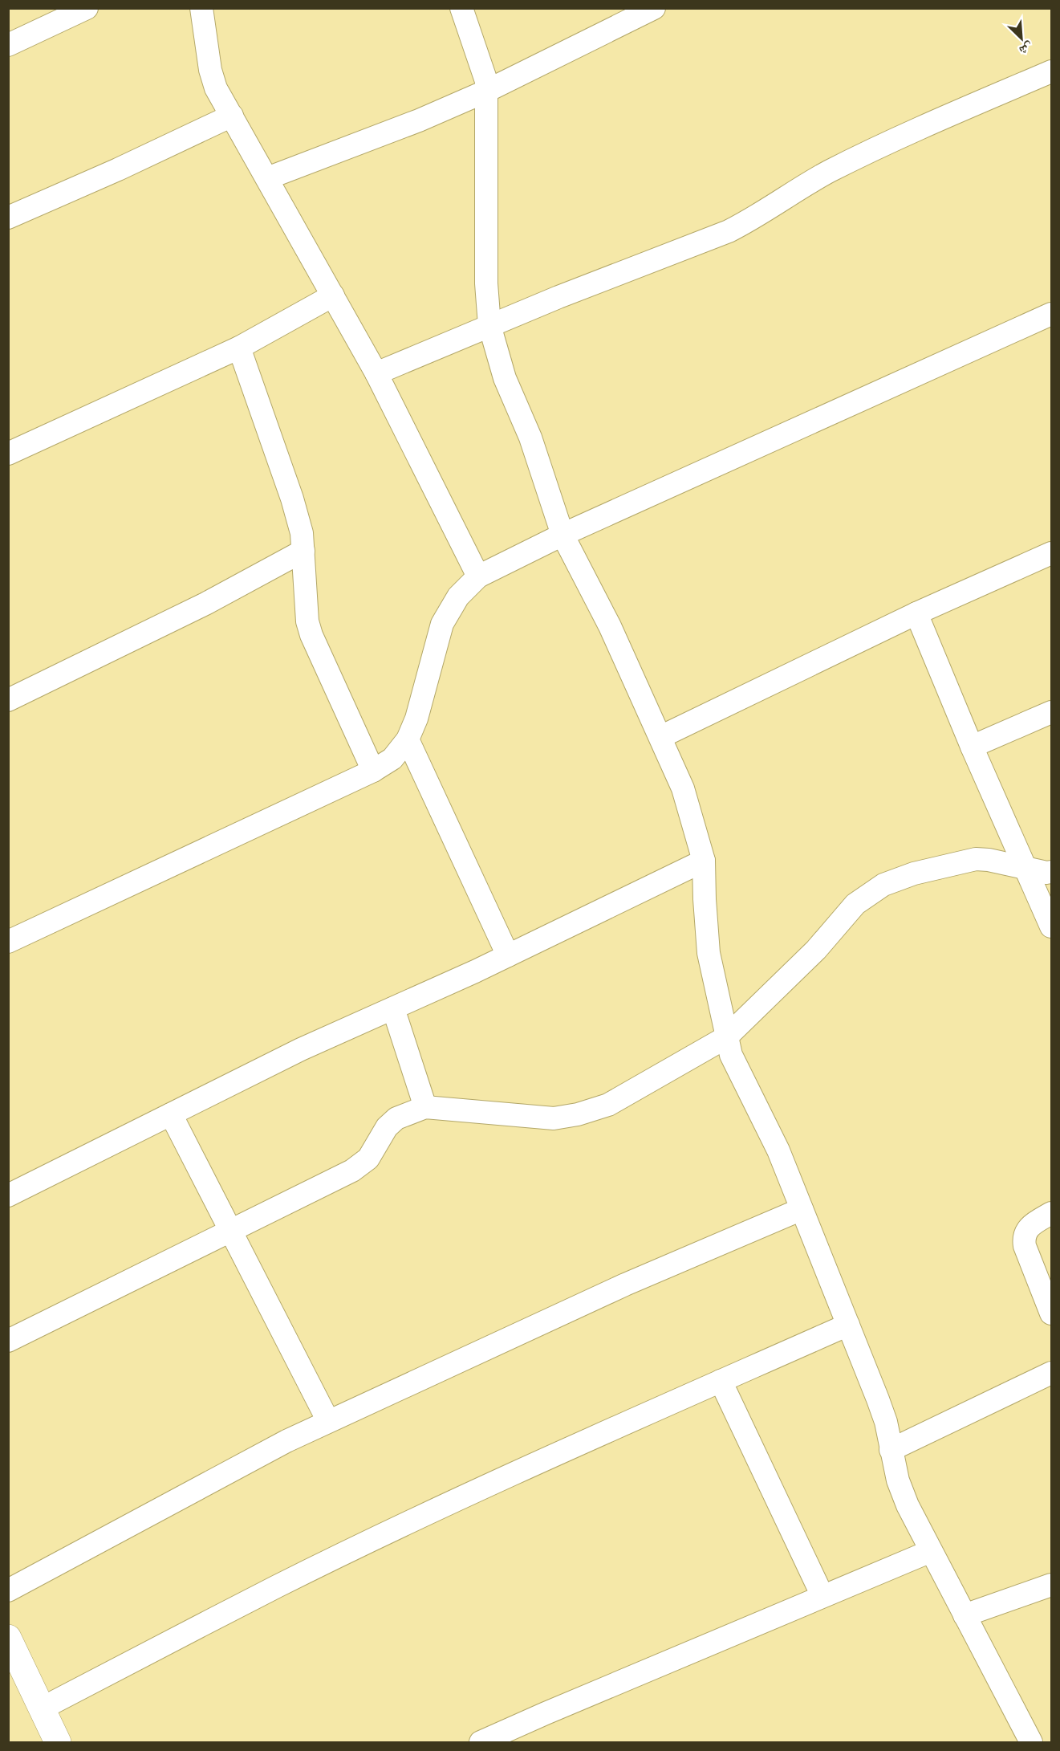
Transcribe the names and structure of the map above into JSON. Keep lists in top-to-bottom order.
{
  "north": "bottom right"
}
